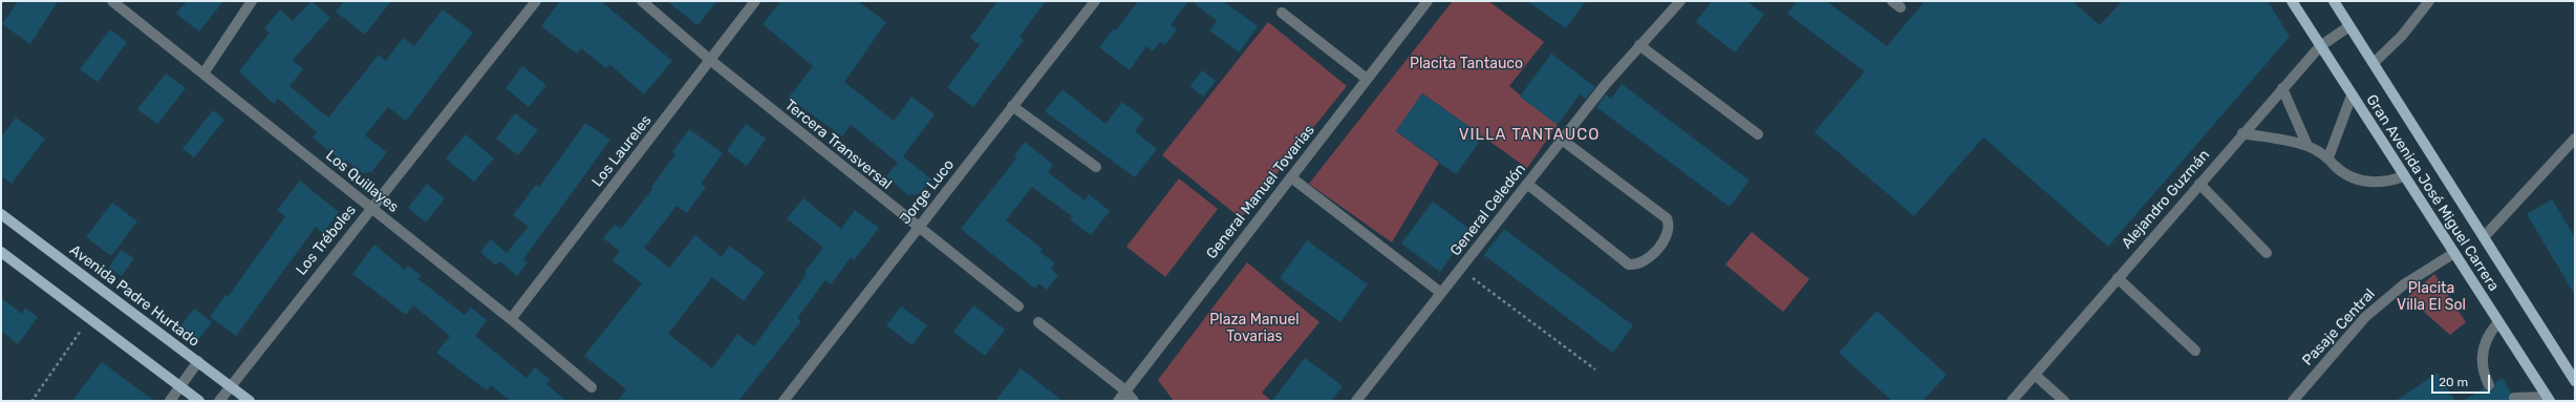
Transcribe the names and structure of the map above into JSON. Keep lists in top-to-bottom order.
{
  "streets": {
    "main road": ["Gran Avenida José Miguel Carrera", "Avenida Padre Hurtado"],
    "street": [
      "Tercera Transversal",
      "Los Laureles",
      "Los Quillayes",
      "Jorge Luco",
      "General Manuel Tovarias",
      "Alejandro Guzmán",
      "General Celedón",
      "Los Tréboles",
      "Pasaje Central"
    ]
  },
  "crossings": [
    ["Tercera Transversal", "Los Laureles"],
    ["Tercera Transversal", "Jorge Luco"],
    ["Los Laureles", "Los Quillayes"],
    ["Los Quillayes", "Los Tréboles"],
    ["Gran Avenida José Miguel Carrera", "Alejandro Guzmán"],
    ["Gran Avenida José Miguel Carrera", "Pasaje Central"],
    ["Los Tréboles", "Avenida Padre Hurtado"]
  ],
  "districts": ["VILLA TANTAUCO"],
  "parks": ["Placita Tantauco", "Placita Villa El Sol", "Plaza Manuel Tovarias"],
  "scale_bar": "20 m"
}
